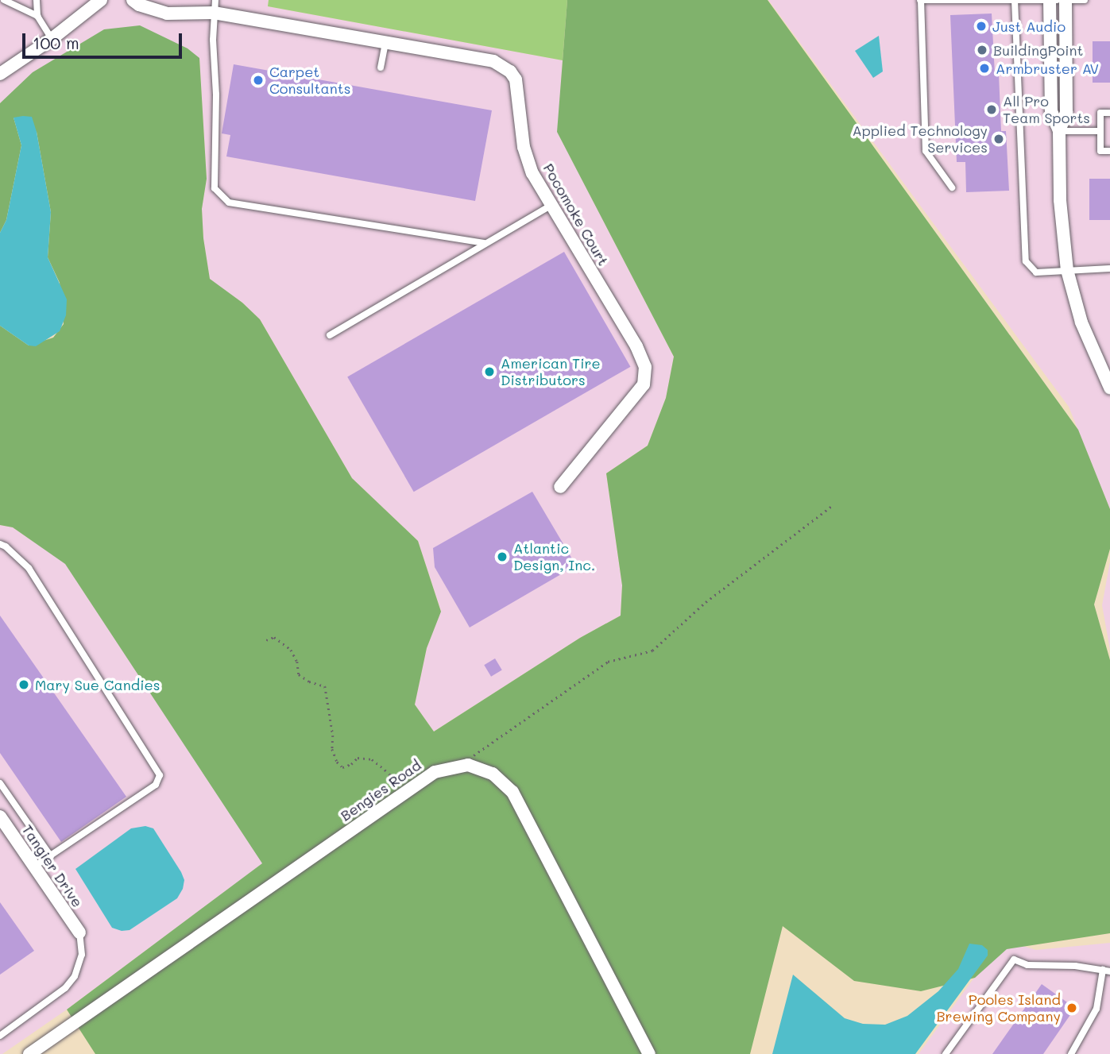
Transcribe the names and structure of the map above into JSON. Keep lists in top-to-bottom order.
{
  "streets": {
    "street": ["Pocomoke Court", "Bengies Road", "Tangier Drive"]
  },
  "places": [
    "Just Audio",
    "BuildingPoint",
    "Armbruster AV",
    "Carpet Consultants",
    "All Pro Team Sports",
    "Applied Technology Services",
    "American Tire Distributors",
    "Atlantic Design, Inc.",
    "Mary Sue Candies",
    "Pooles Island Brewing Company"
  ],
  "scale_bar": "100 m"
}
